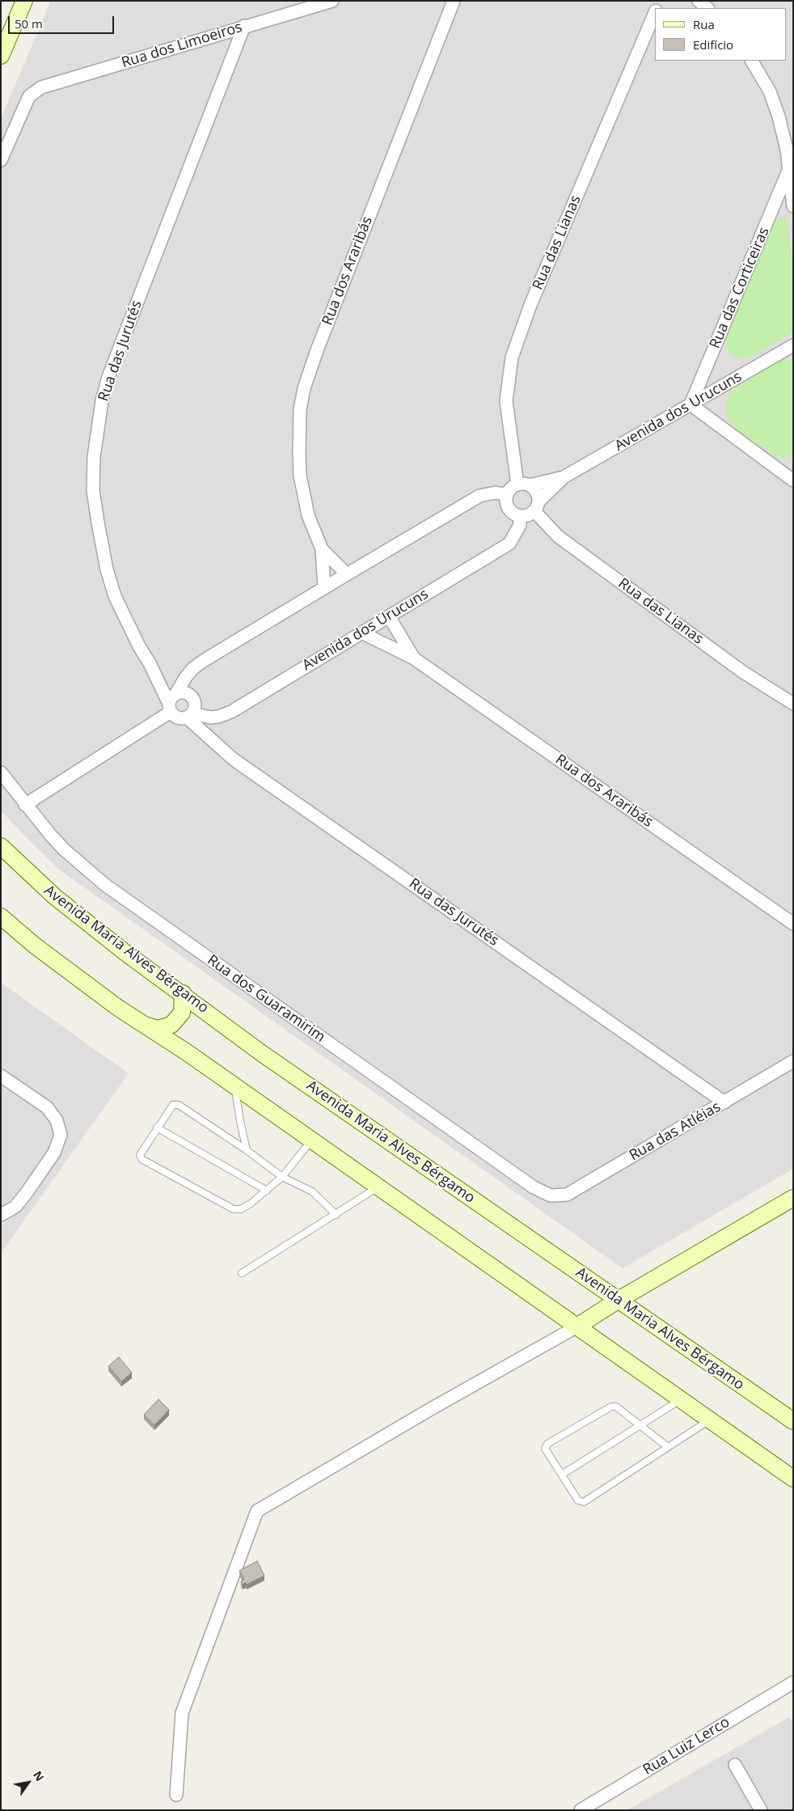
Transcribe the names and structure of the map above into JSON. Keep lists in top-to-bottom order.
{
  "streets": {
    "street": [
      "Rua dos Limoeiros",
      "Rua das Lianas",
      "Rua dos Araribás",
      "Rua das Corticeiras",
      "Rua das Jurutés",
      "Avenida dos Urucuns",
      "Avenida Maria Alves Bérgamo",
      "Rua dos Guaramirim",
      "Rua das Atléias",
      "Rua Luiz Lerco"
    ]
  },
  "crossings": [
    ["Rua dos Limoeiros", "Rua das Jurutés"],
    ["Rua das Lianas", "Avenida dos Urucuns"],
    ["Rua dos Araribás", "Avenida dos Urucuns"],
    ["Rua das Corticeiras", "Avenida dos Urucuns"],
    ["Rua das Jurutés", "Avenida dos Urucuns"],
    ["Rua das Jurutés", "Rua das Atléias"],
    ["Rua dos Guaramirim", "Rua das Atléias"]
  ],
  "legend": ["Rua", "Edifício"],
  "scale_bar": "50 m",
  "north": "top right"
}
